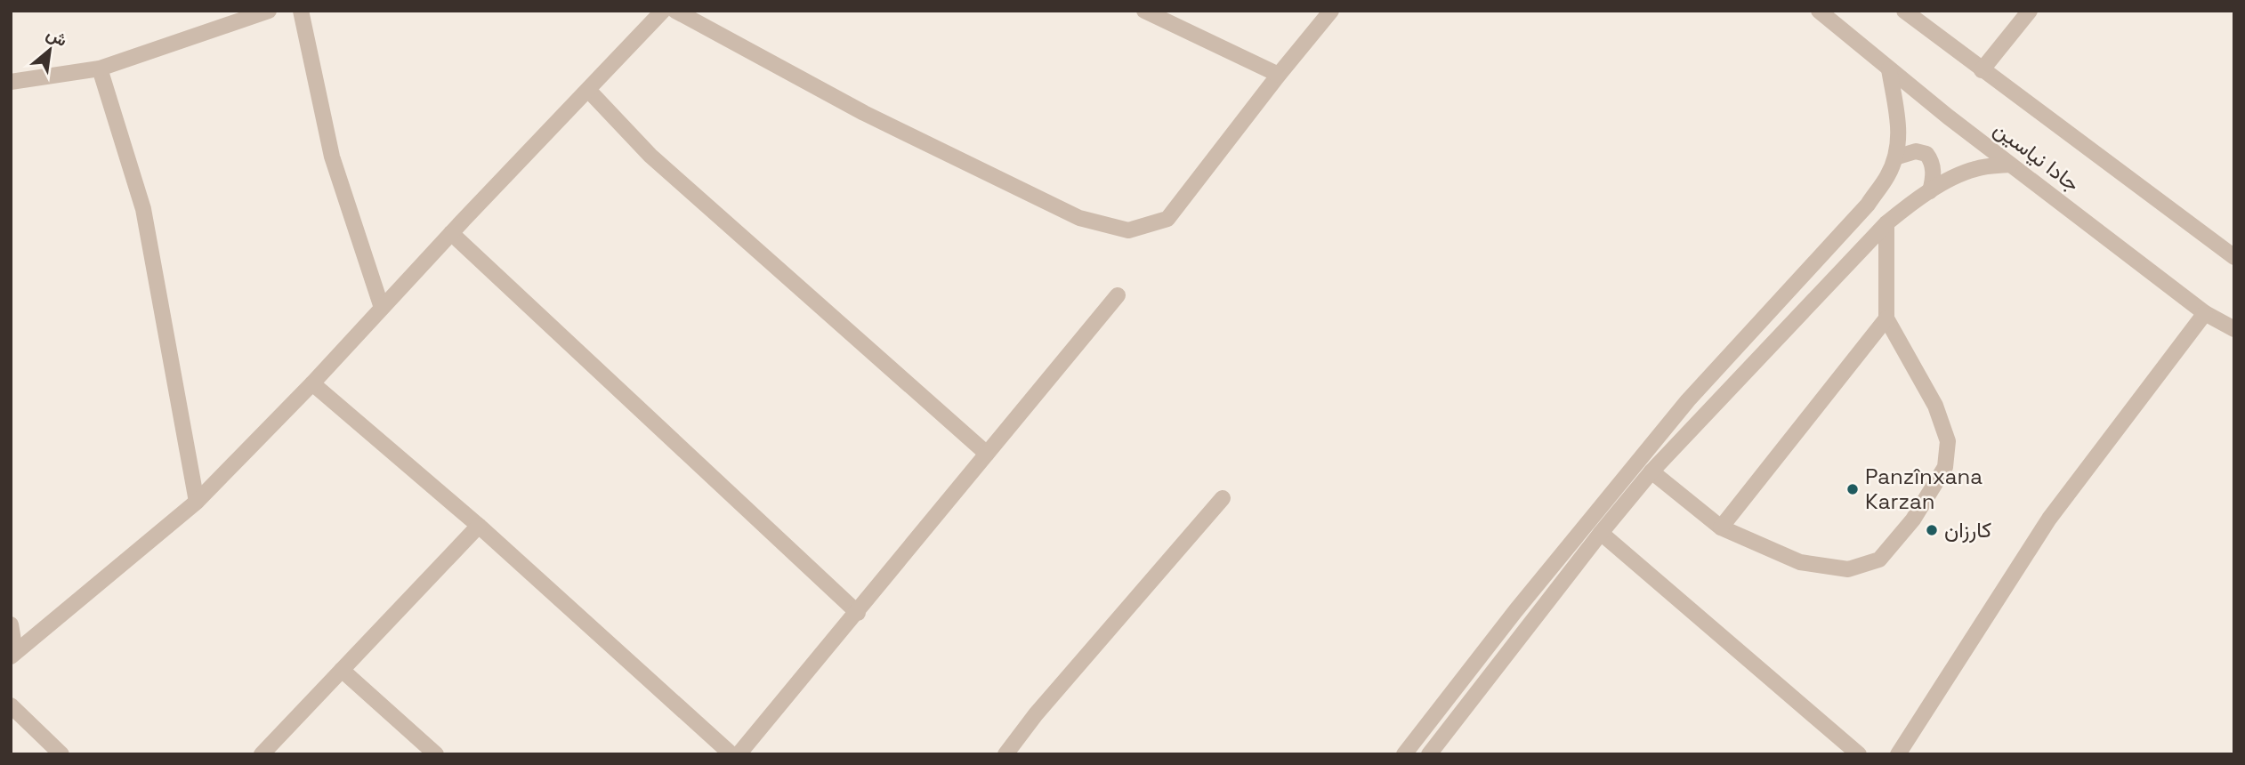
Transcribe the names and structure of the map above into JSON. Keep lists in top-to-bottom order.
{
  "streets": {
    "street": ["جادا نیاسین"]
  },
  "places": ["Panzînxana Karzan", "كارزان"],
  "north": "top right"
}
